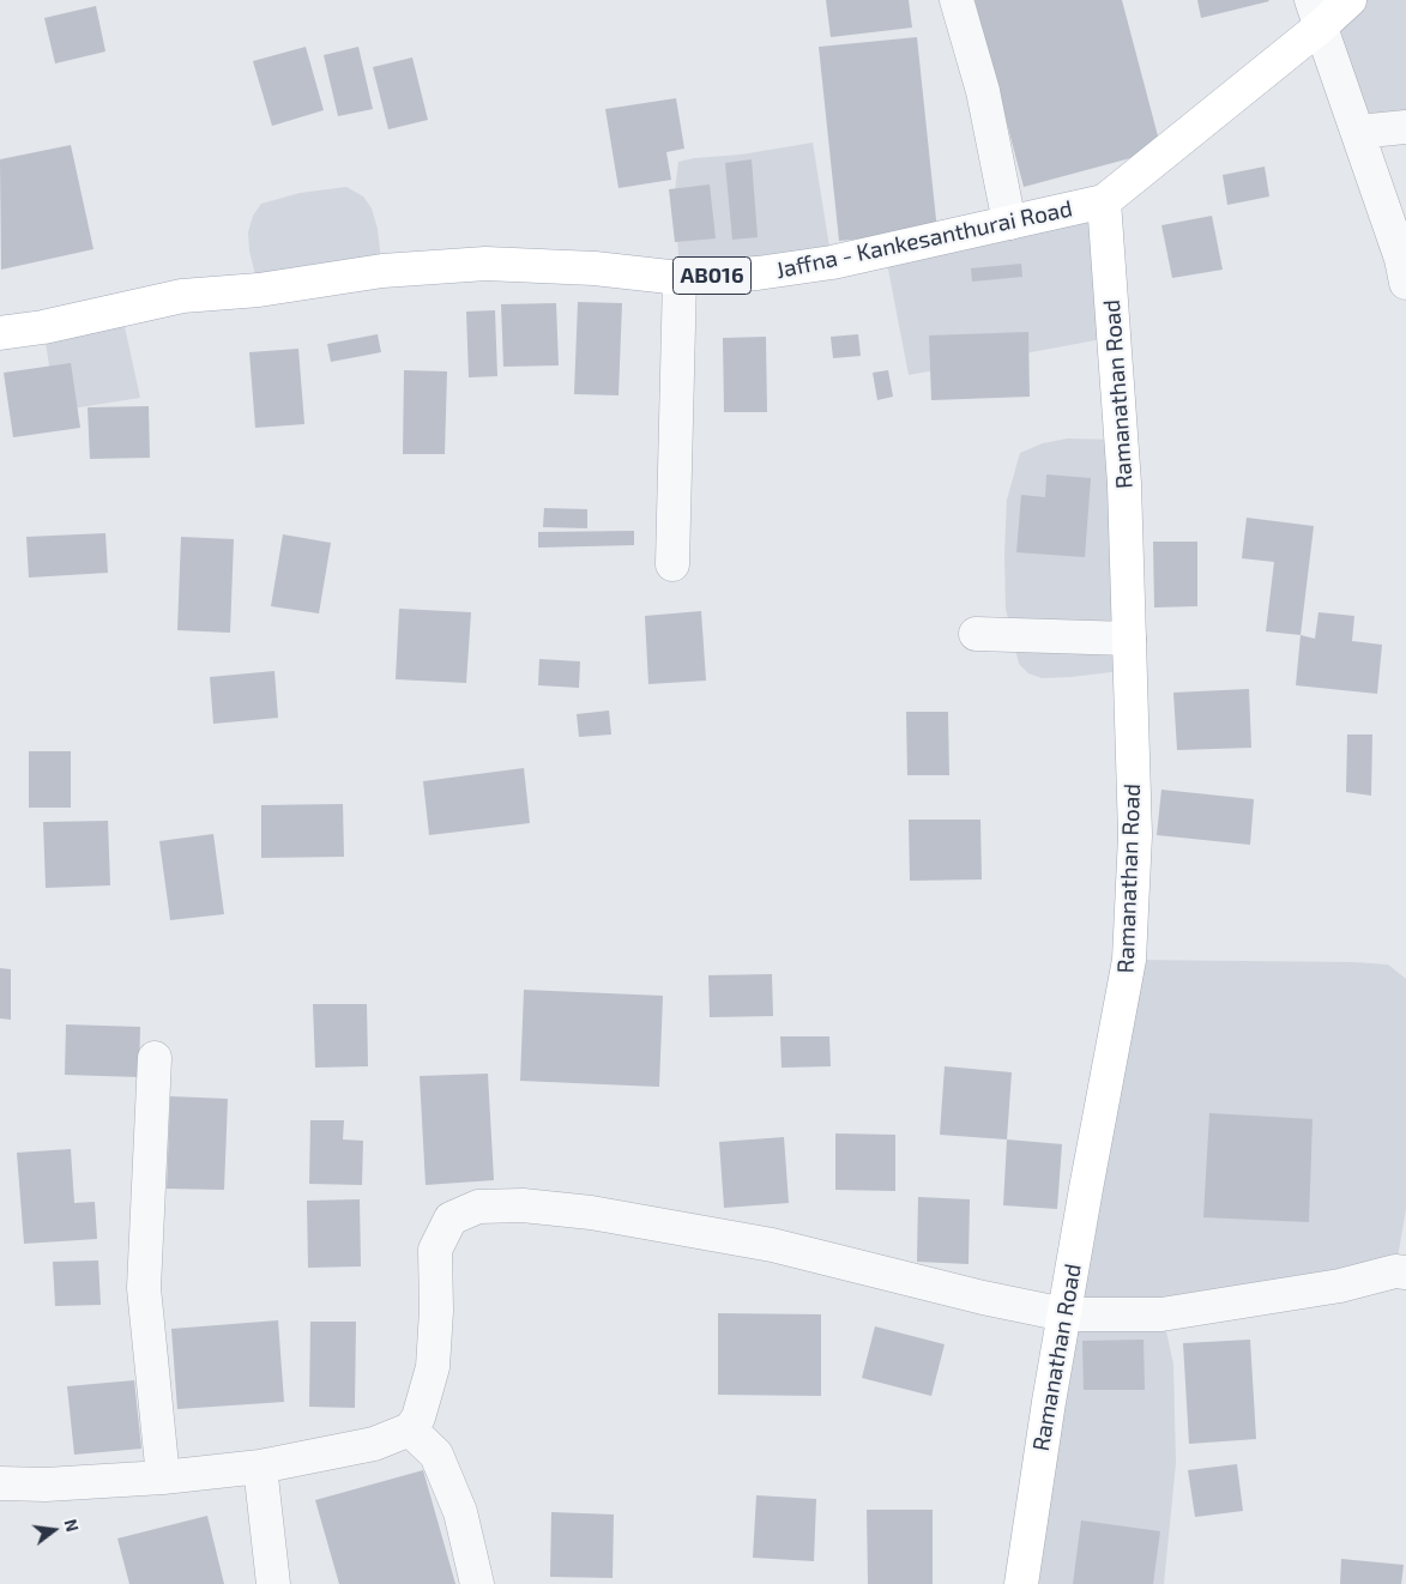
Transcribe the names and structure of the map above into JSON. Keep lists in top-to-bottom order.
{
  "streets": {
    "main road": ["Jaffna - Kankesanthurai Road", "AB016", "Ramanathan Road"]
  },
  "crossings": [
    ["Jaffna - Kankesanthurai Road", "Ramanathan Road"]
  ],
  "north": "right"
}
